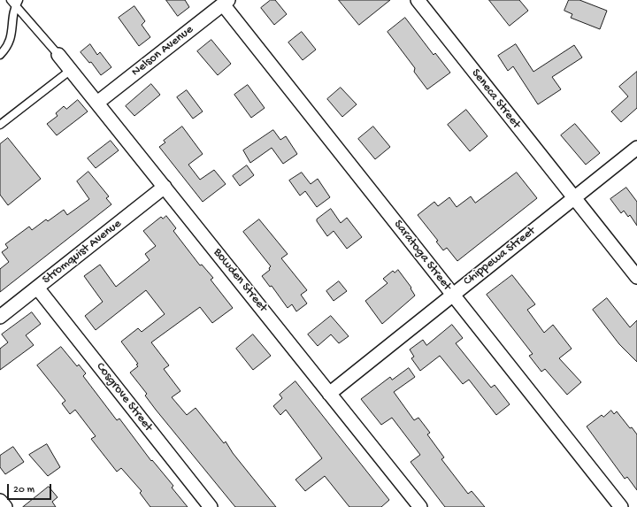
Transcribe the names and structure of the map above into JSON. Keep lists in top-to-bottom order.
{
  "streets": {
    "street": [
      "Nelson Avenue",
      "Seneca Street",
      "Stromquist Avenue",
      "Saratoga Street",
      "Chippewa Street",
      "Bowden Street",
      "Cosgrove Street"
    ]
  },
  "crossings": [
    ["Nelson Avenue", "Saratoga Street"],
    ["Nelson Avenue", "Bowden Street"],
    ["Seneca Street", "Chippewa Street"],
    ["Stromquist Avenue", "Bowden Street"],
    ["Stromquist Avenue", "Cosgrove Street"],
    ["Saratoga Street", "Chippewa Street"],
    ["Chippewa Street", "Bowden Street"]
  ],
  "scale_bar": "20 m"
}
